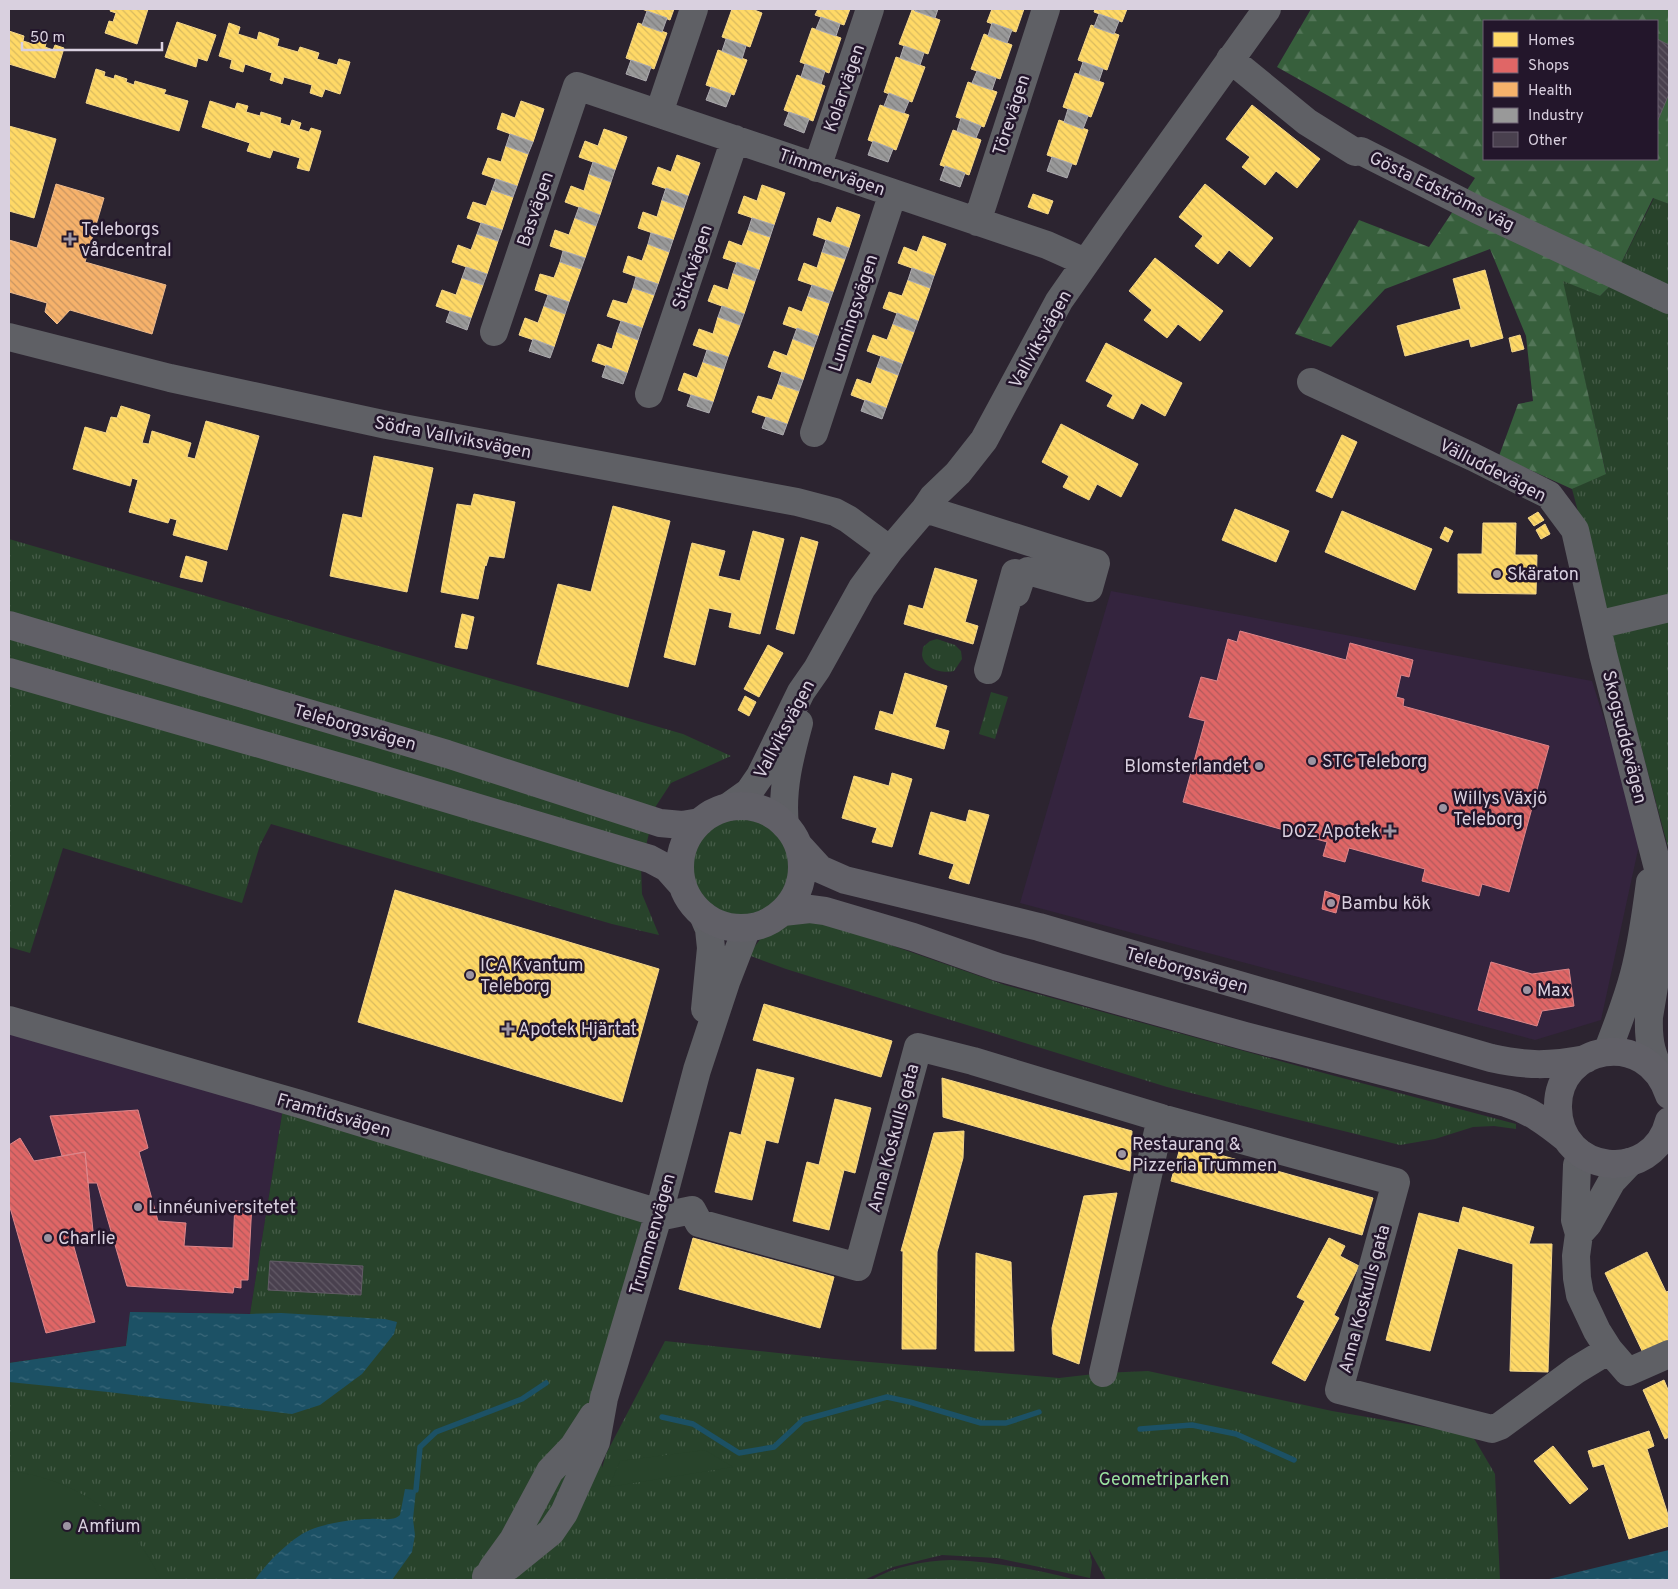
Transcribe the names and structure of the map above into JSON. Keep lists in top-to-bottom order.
{
  "streets": {
    "main road": ["Teleborgsvägen"],
    "street": [
      "Kolarvägen",
      "Törevägen",
      "Timmervägen",
      "Gösta Edströms väg",
      "Basvägen",
      "Stickvägen",
      "Lunningsvägen",
      "Vallviksvägen",
      "Södra Vallviksvägen",
      "Välluddevägen",
      "Skogsuddevägen",
      "Framtidsvägen",
      "Anna Koskulls gata",
      "Trummenvägen"
    ]
  },
  "crossings": [
    ["Kolarvägen", "Timmervägen"],
    ["Törevägen", "Timmervägen"],
    ["Timmervägen", "Basvägen"],
    ["Timmervägen", "Stickvägen"],
    ["Timmervägen", "Lunningsvägen"],
    ["Timmervägen", "Vallviksvägen"],
    ["Gösta Edströms väg", "Vallviksvägen"],
    ["Vallviksvägen", "Södra Vallviksvägen"],
    ["Vallviksvägen", "Teleborgsvägen"],
    ["Vallviksvägen", "Trummenvägen"],
    ["Välluddevägen", "Skogsuddevägen"],
    ["Teleborgsvägen", "Skogsuddevägen"],
    ["Teleborgsvägen", "Trummenvägen"],
    ["Framtidsvägen", "Anna Koskulls gata"],
    ["Framtidsvägen", "Trummenvägen"],
    ["Anna Koskulls gata", "Trummenvägen"]
  ],
  "parks": ["Geometriparken"],
  "places": {
    "health": ["Teleborgs vårdcentral", "DOZ Apotek", "Apotek Hjärtat"],
    "other": [
      "Skäraton",
      "STC Teleborg",
      "Blomsterlandet",
      "Willys Växjö Teleborg",
      "Bambu kök",
      "ICA Kvantum Teleborg",
      "Max",
      "Restaurang & Pizzeria Trummen",
      "Linnéuniversitetet",
      "Charlie",
      "Amfium"
    ]
  },
  "legend": [
    "Homes",
    "Shops",
    "Health",
    "Industry",
    "Other"
  ],
  "scale_bar": "50 m"
}
